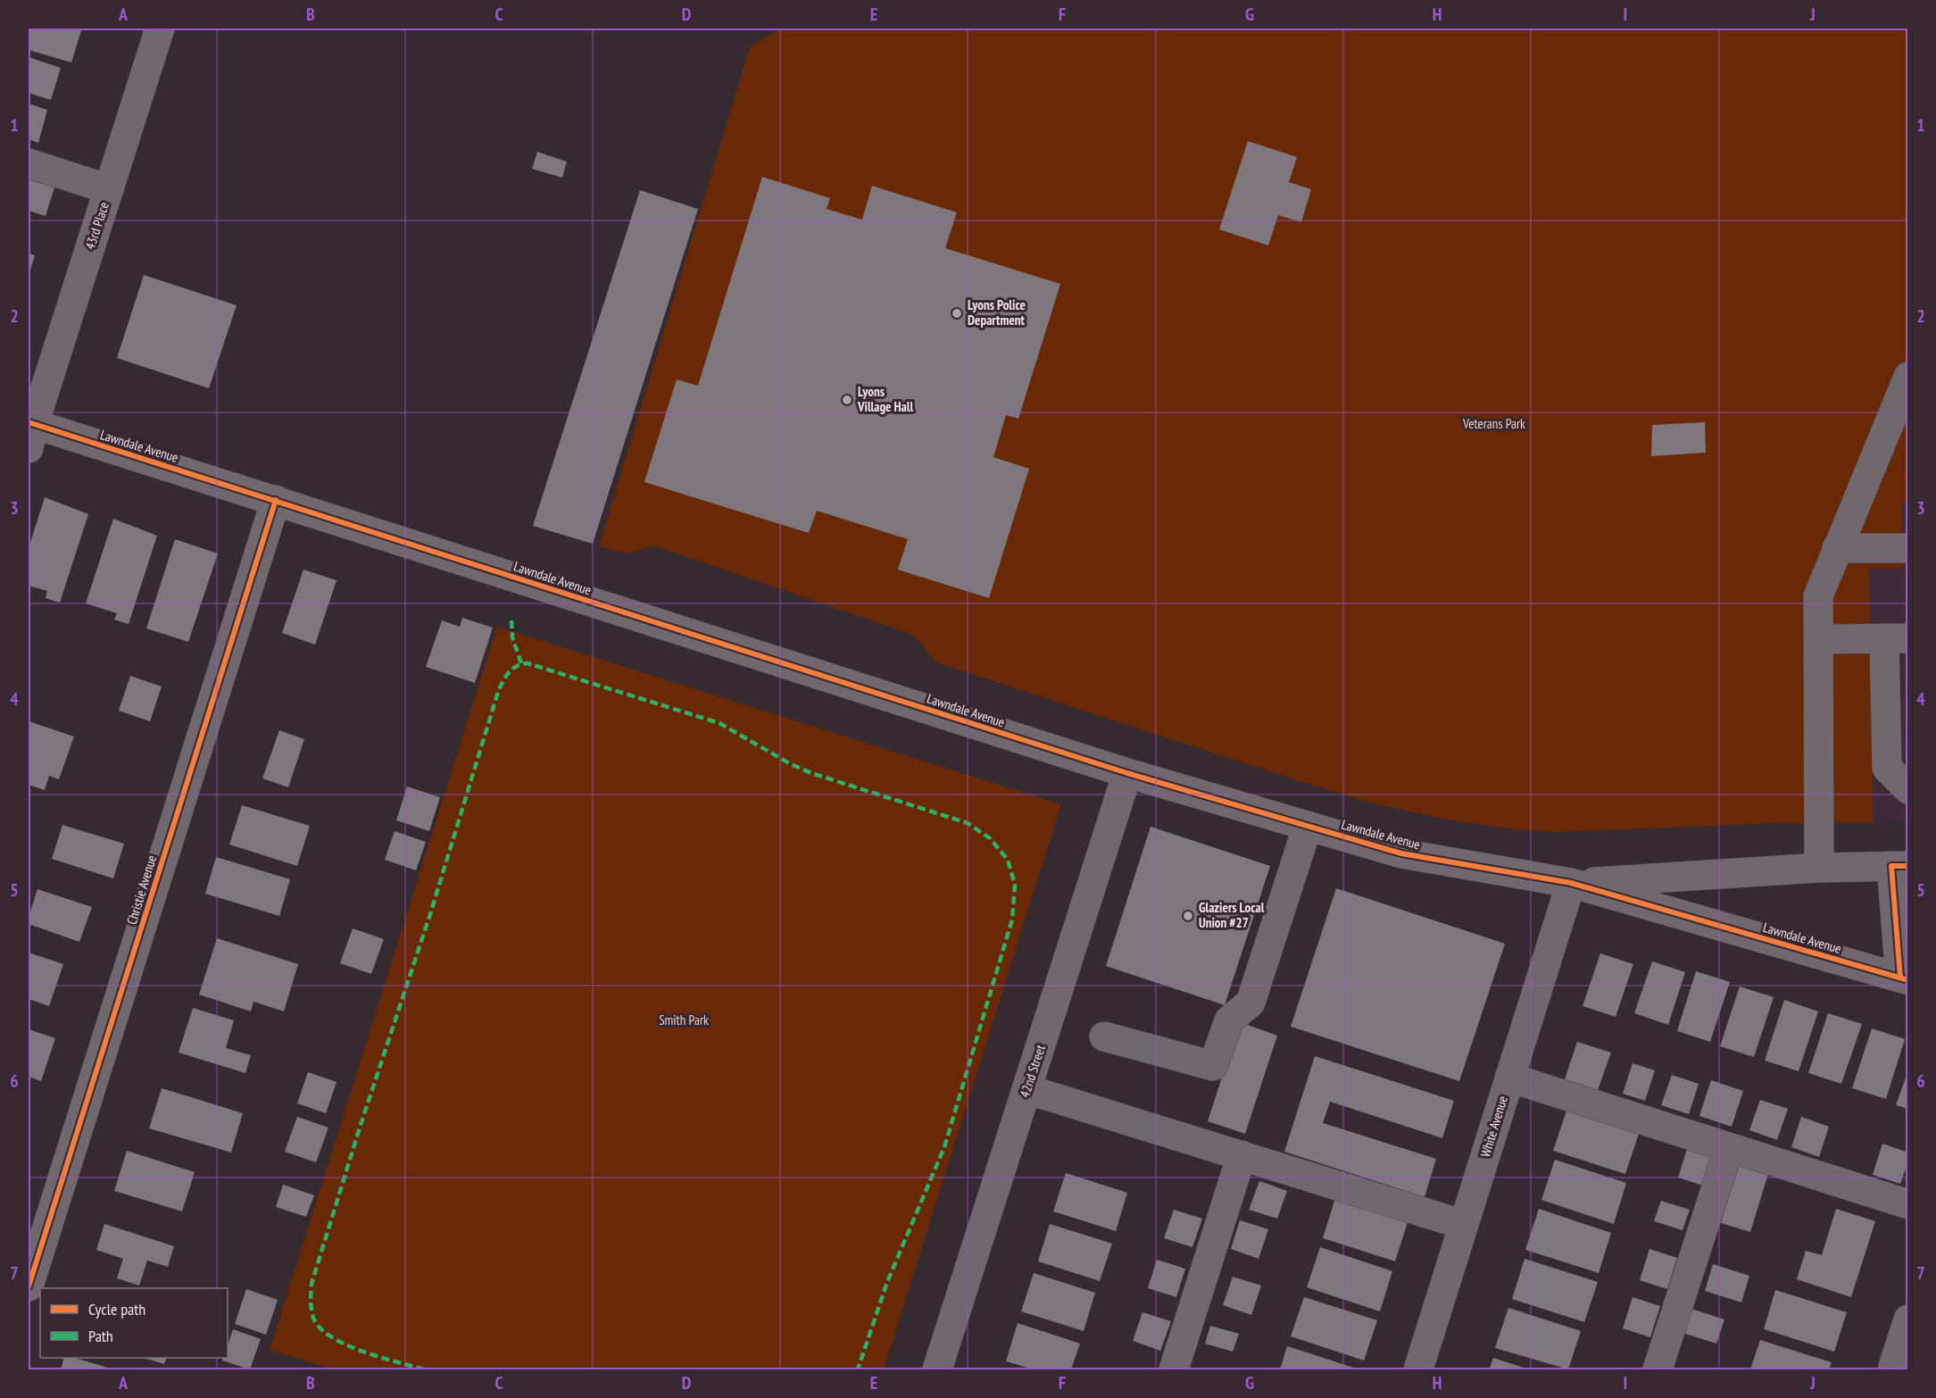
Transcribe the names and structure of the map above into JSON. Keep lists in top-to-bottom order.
{
  "streets": {
    "street": [
      "43rd Place",
      "Lawndale Avenue",
      "Christie Avenue",
      "42nd Street",
      "White Avenue"
    ]
  },
  "crossings": [
    ["43rd Place", "Lawndale Avenue"],
    ["Lawndale Avenue", "Christie Avenue"],
    ["Lawndale Avenue", "42nd Street"],
    ["Lawndale Avenue", "White Avenue"]
  ],
  "parks": ["Veterans Park", "Smith Park"],
  "places": ["Lyons Police Department", "Lyons Village Hall", "Glaziers Local Union #27"],
  "legend": ["Cycle path", "Path"],
  "grid": {
    "columns": [
      "A",
      "B",
      "C",
      "D",
      "E",
      "F",
      "G",
      "H",
      "I",
      "J"
    ],
    "rows": [
      "1",
      "2",
      "3",
      "4",
      "5",
      "6",
      "7"
    ]
  }
}
